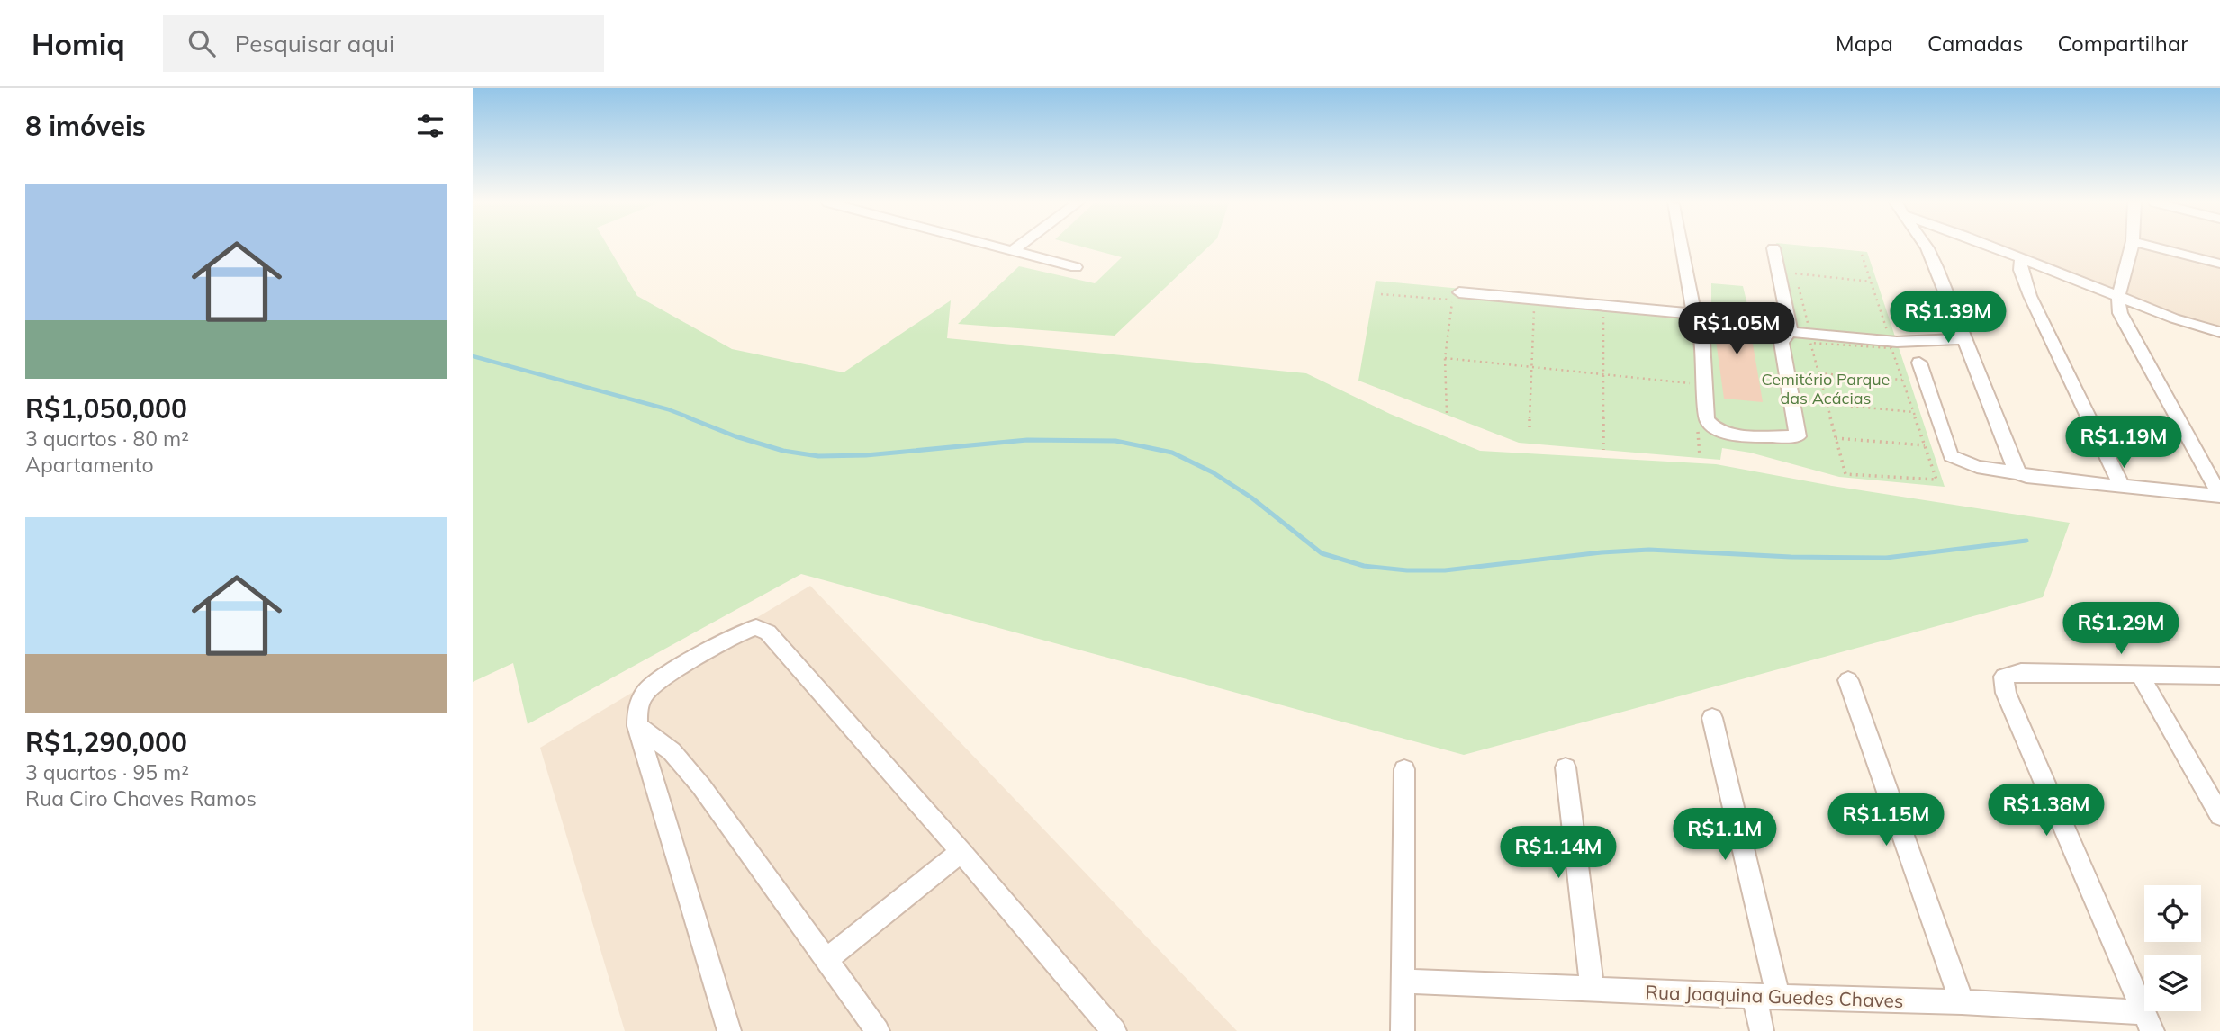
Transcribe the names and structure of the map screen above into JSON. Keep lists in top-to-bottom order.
{
  "streets": {
    "street": ["Rua Joaquina Guedes Chaves"]
  },
  "parks": ["Cemitério Parque das Acácias"],
  "page": {
    "header": "Homiq",
    "search": "Pesquisar aqui",
    "nav": ["Mapa", "Camadas", "Compartilhar"],
    "heading": "8 imóveis",
    "list": [
      {
        "name": "R$1,050,000",
        "note": "3 quartos · 80 m² · Apartamento"
      },
      {
        "name": "R$1,290,000",
        "note": "3 quartos · 95 m² · Rua Ciro Chaves Ramos"
      }
    ],
    "price": [
      "R$1.39M",
      "R$1.05M",
      "R$1.19M",
      "R$1.29M",
      "R$1.38M",
      "R$1.15M",
      "R$1.1M",
      "R$1.14M"
    ]
  }
}
